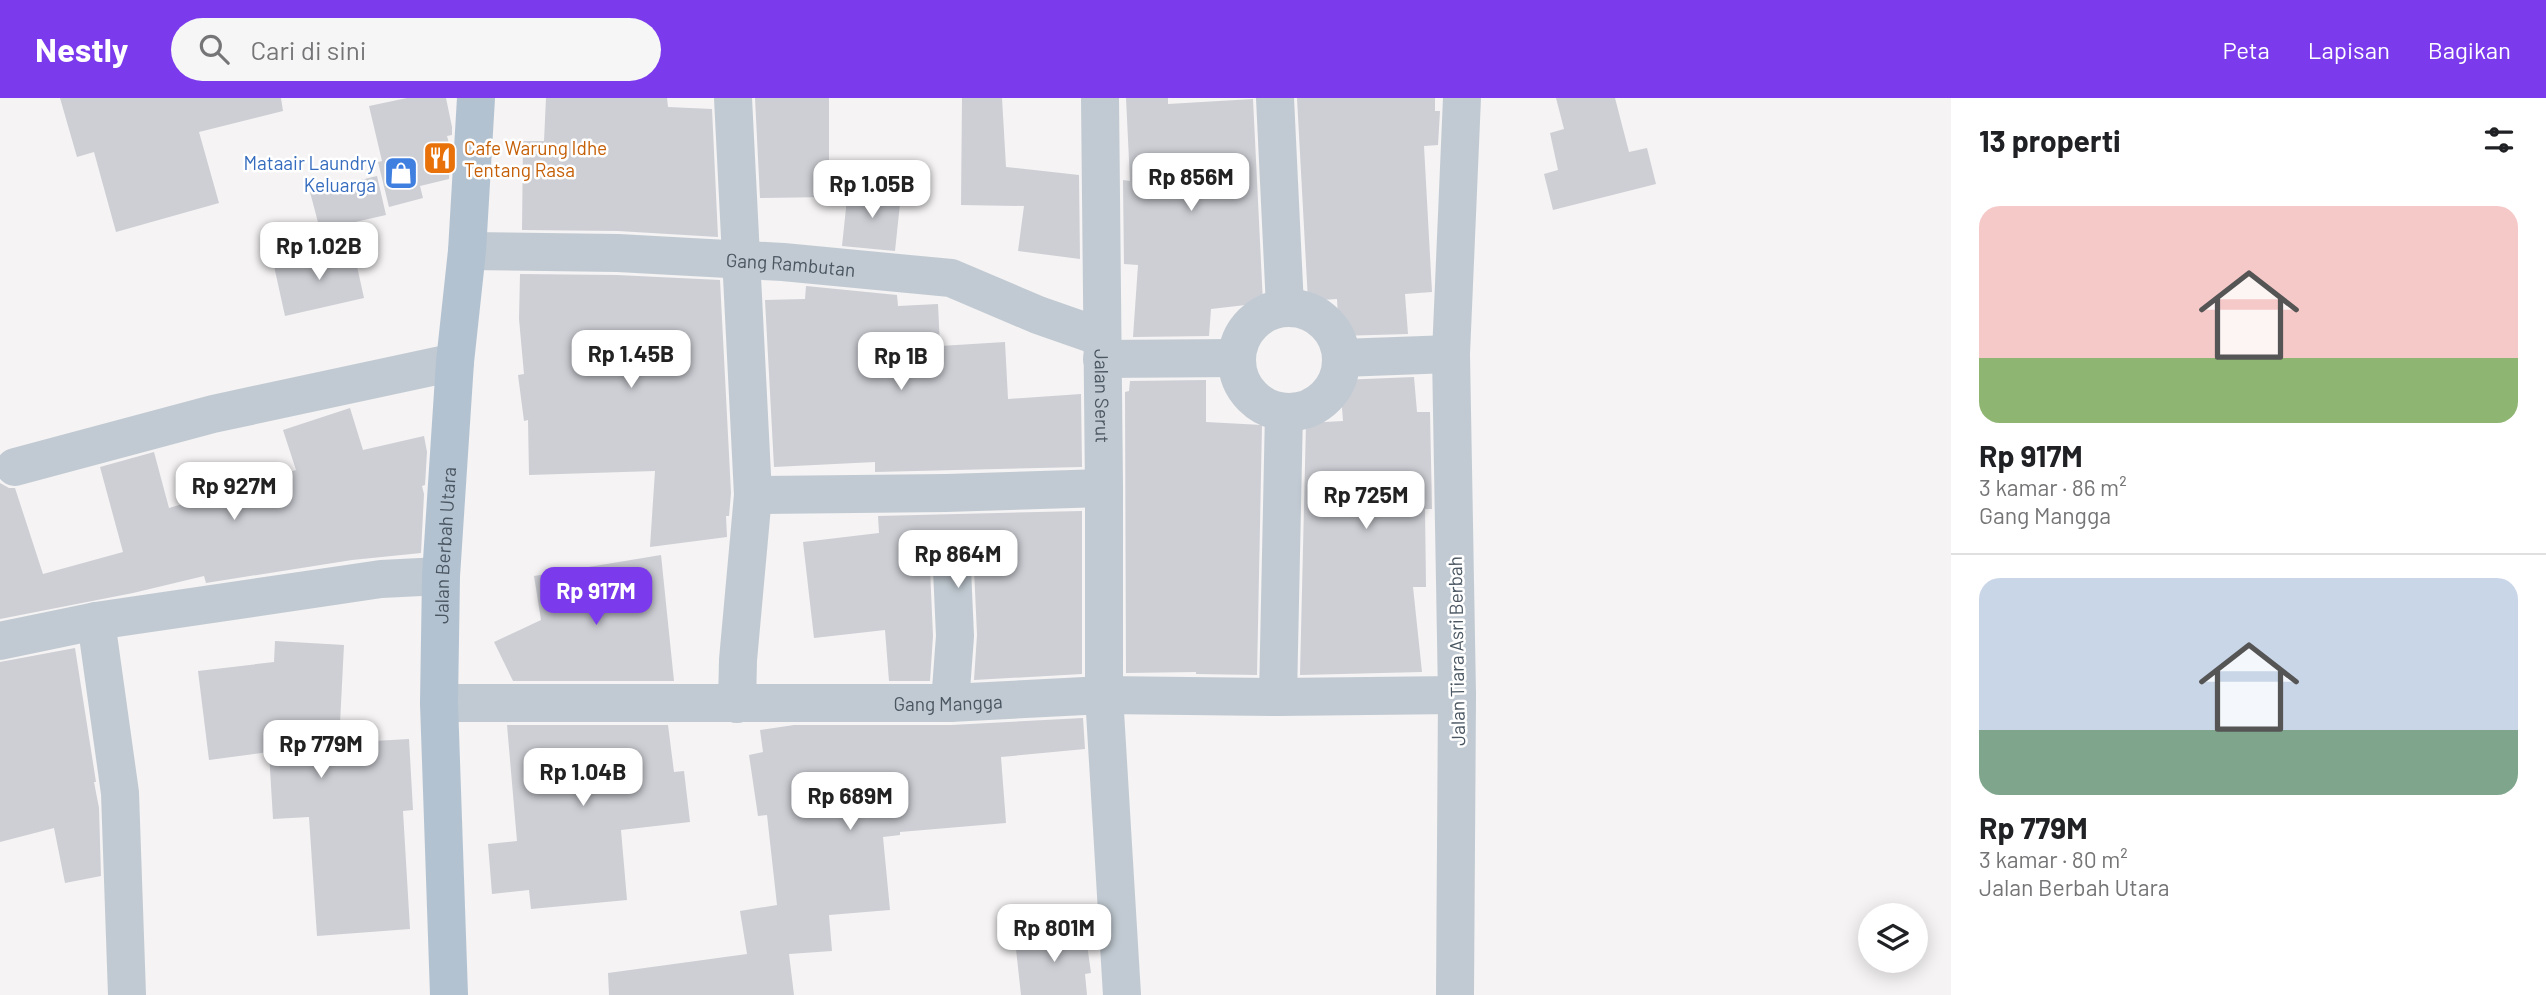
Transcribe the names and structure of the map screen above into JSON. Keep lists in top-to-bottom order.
{
  "streets": {
    "main road": ["Jalan Berbah Utara"],
    "street": [
      "Gang Rambutan",
      "Jalan Serut",
      "Jalan Tiara Asri Berbah",
      "Gang Mangga"
    ]
  },
  "crossings": [
    ["Gang Rambutan", "Jalan Serut"],
    ["Gang Rambutan", "Jalan Berbah Utara"],
    ["Jalan Serut", "Gang Mangga"],
    ["Jalan Berbah Utara", "Gang Mangga"],
    ["Jalan Tiara Asri Berbah", "Gang Mangga"]
  ],
  "places": {
    "restaurant": ["Cafe Warung Idhe Tentang Rasa"],
    "shop": ["Mataair Laundry Keluarga"]
  },
  "page": {
    "header": "Nestly",
    "search": "Cari di sini",
    "nav": ["Peta", "Lapisan", "Bagikan"],
    "heading": "13 properti",
    "price": [
      "Rp 856M",
      "Rp 1.05B",
      "Rp 1.02B",
      "Rp 1.45B",
      "Rp 1B",
      "Rp 927M",
      "Rp 725M",
      "Rp 864M",
      "Rp 917M",
      "Rp 779M",
      "Rp 1.04B",
      "Rp 689M",
      "Rp 801M"
    ],
    "list": [
      {
        "name": "Rp 917M",
        "note": "3 kamar · 86 m² · Gang Mangga"
      },
      {
        "name": "Rp 779M",
        "note": "3 kamar · 80 m² · Jalan Berbah Utara"
      }
    ]
  }
}
